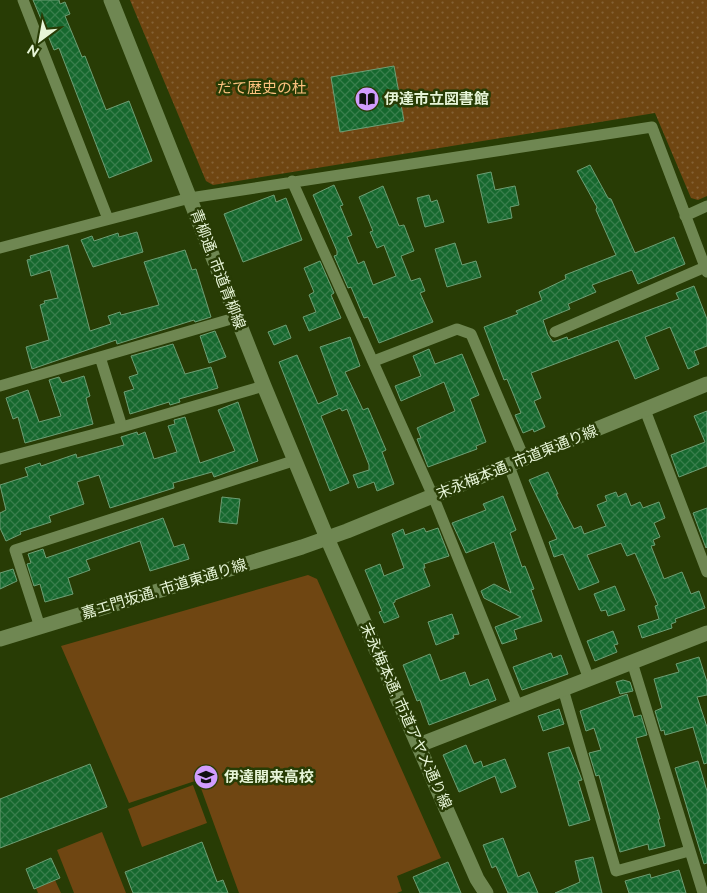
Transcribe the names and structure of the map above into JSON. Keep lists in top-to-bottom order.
{
  "streets": {
    "street": [
      "青柳通, 市道青柳線",
      "末永梅本通, 市道東通り線",
      "嘉エ門坂通, 市道東通り線",
      "末永梅本通, 市道アヤメ通り線"
    ]
  },
  "crossings": [
    ["青柳通, 市道青柳線", "末永梅本通, 市道東通り線"],
    ["青柳通, 市道青柳線", "嘉エ門坂通, 市道東通り線"],
    ["青柳通, 市道青柳線", "末永梅本通, 市道アヤメ通り線"],
    ["末永梅本通, 市道東通り線", "嘉エ門坂通, 市道東通り線"],
    ["末永梅本通, 市道東通り線", "末永梅本通, 市道アヤメ通り線"],
    ["嘉エ門坂通, 市道東通り線", "末永梅本通, 市道アヤメ通り線"]
  ],
  "parks": ["だて歴史の杜"],
  "places": {
    "library": ["伊達市立図書館"],
    "school or university": ["伊達開来高校"]
  },
  "north": "bottom left"
}
